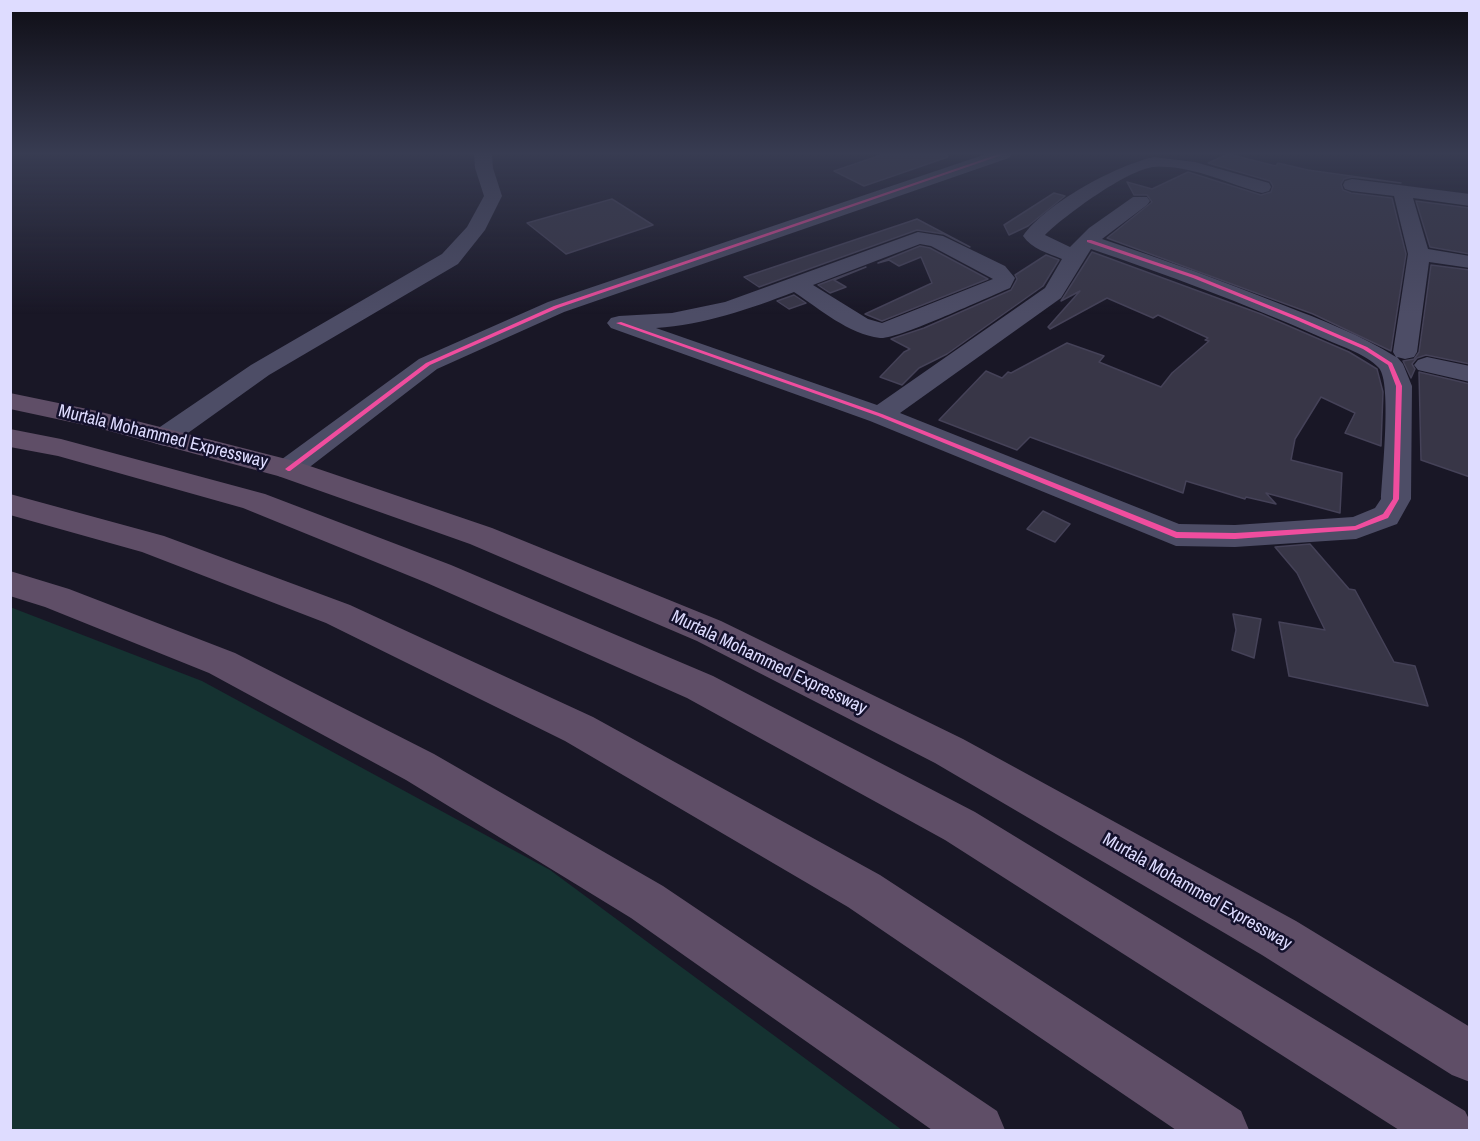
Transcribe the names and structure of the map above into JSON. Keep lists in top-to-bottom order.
{
  "streets": {
    "highway": ["Murtala Mohammed Expressway"]
  }
}
